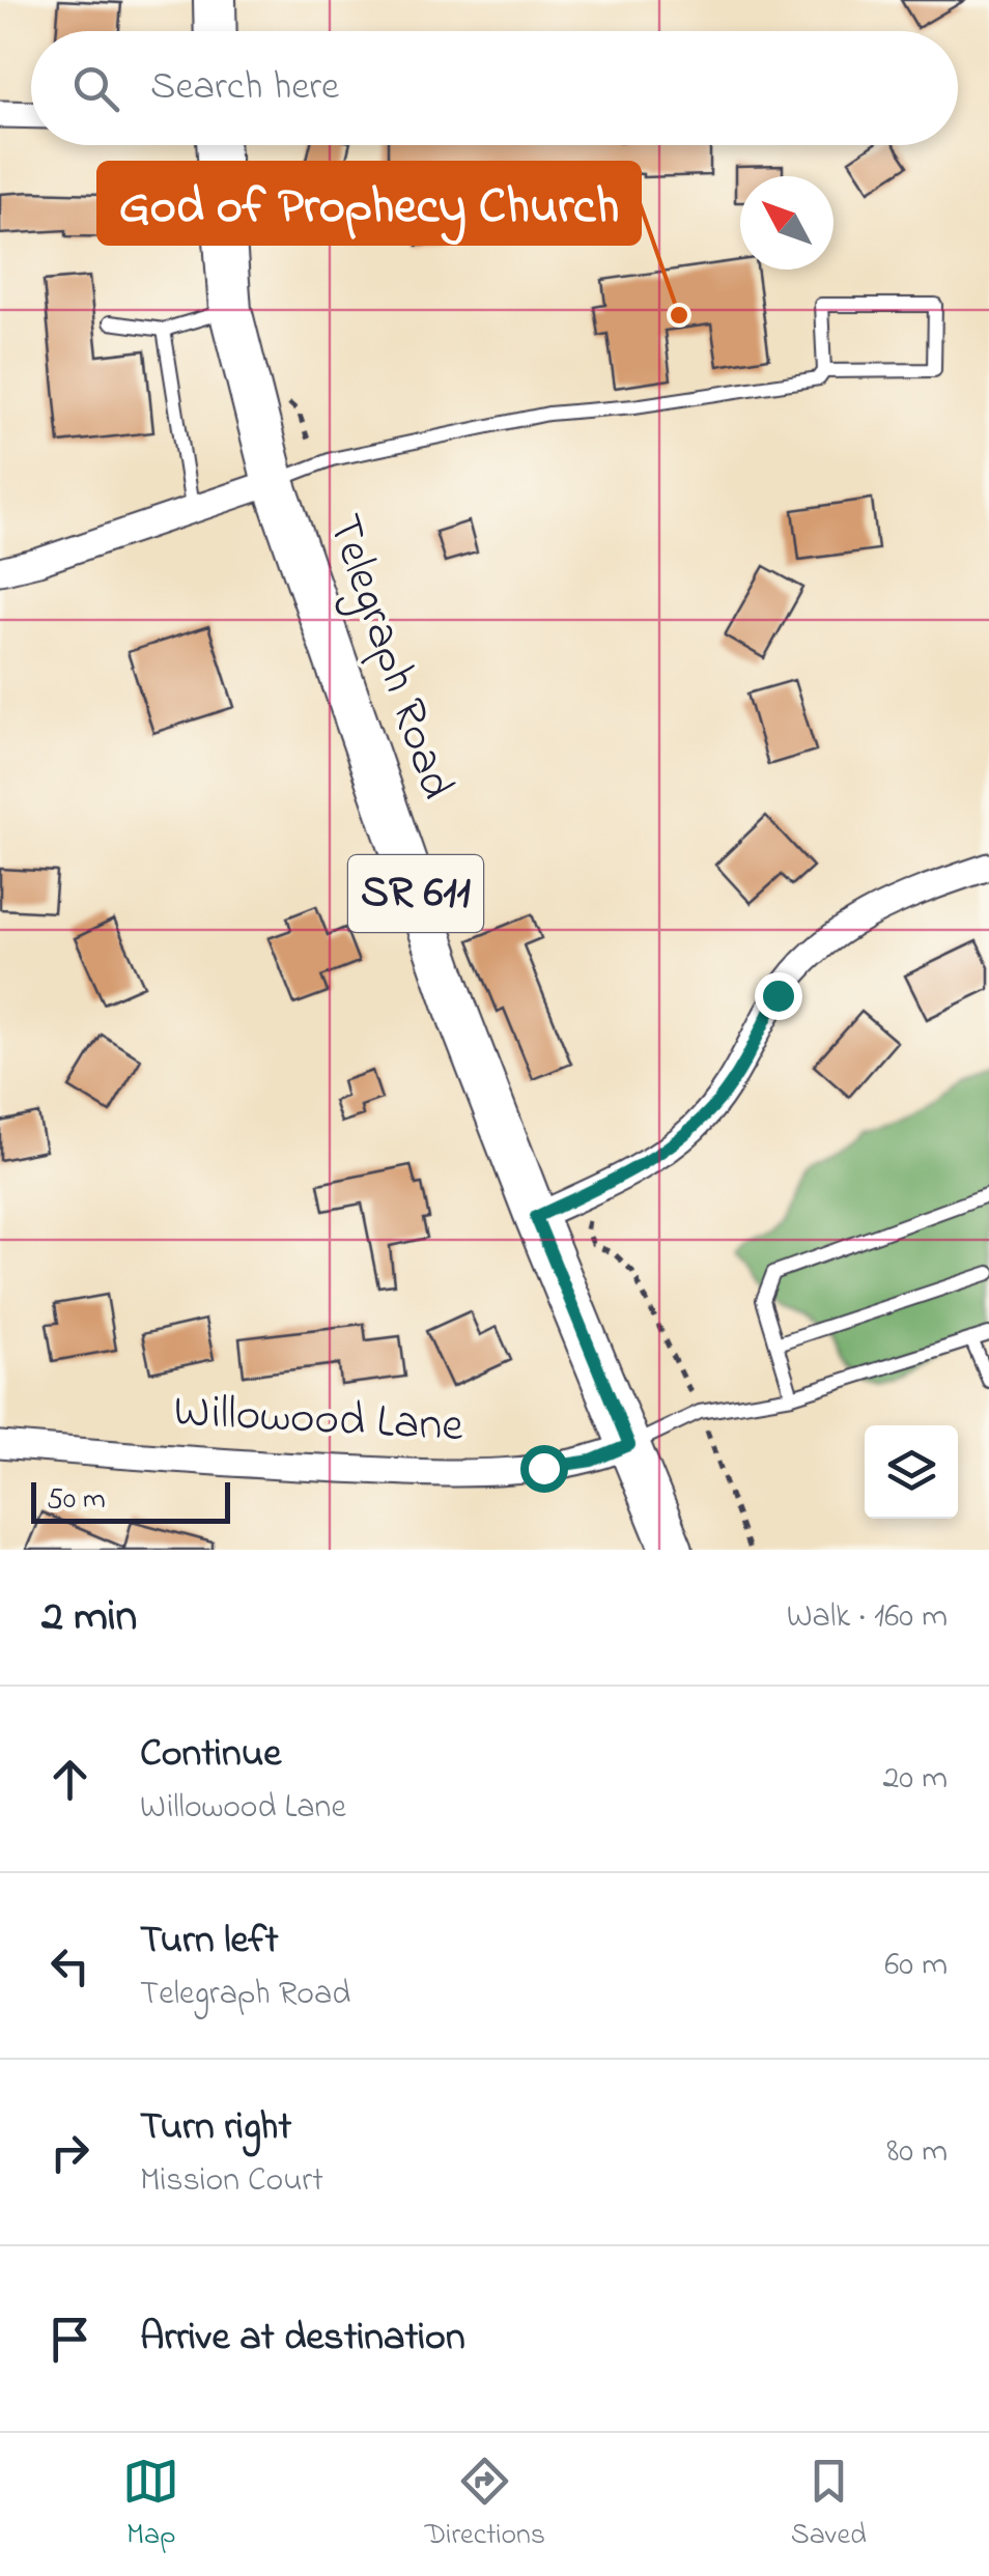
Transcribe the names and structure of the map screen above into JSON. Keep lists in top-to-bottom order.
{
  "streets": {
    "main road": ["Telegraph Road", "SR 611"],
    "street": ["Willowood Lane"]
  },
  "crossings": [
    ["Telegraph Road", "Willowood Lane"]
  ],
  "places": ["God of Prophecy Church"],
  "scale_bar": "50 m",
  "north": "top left",
  "page": {
    "search": "Search here",
    "scale": "50 m",
    "heading": ["2 min", "Walk · 160 m"],
    "list": [
      ["Continue", "Willowood Lane", "20 m"],
      ["Turn left", "Telegraph Road", "60 m"],
      ["Turn right", "Mission Court", "80 m"],
      "Arrive at destination"
    ],
    "nav": ["Map", "Directions", "Saved"]
  }
}
